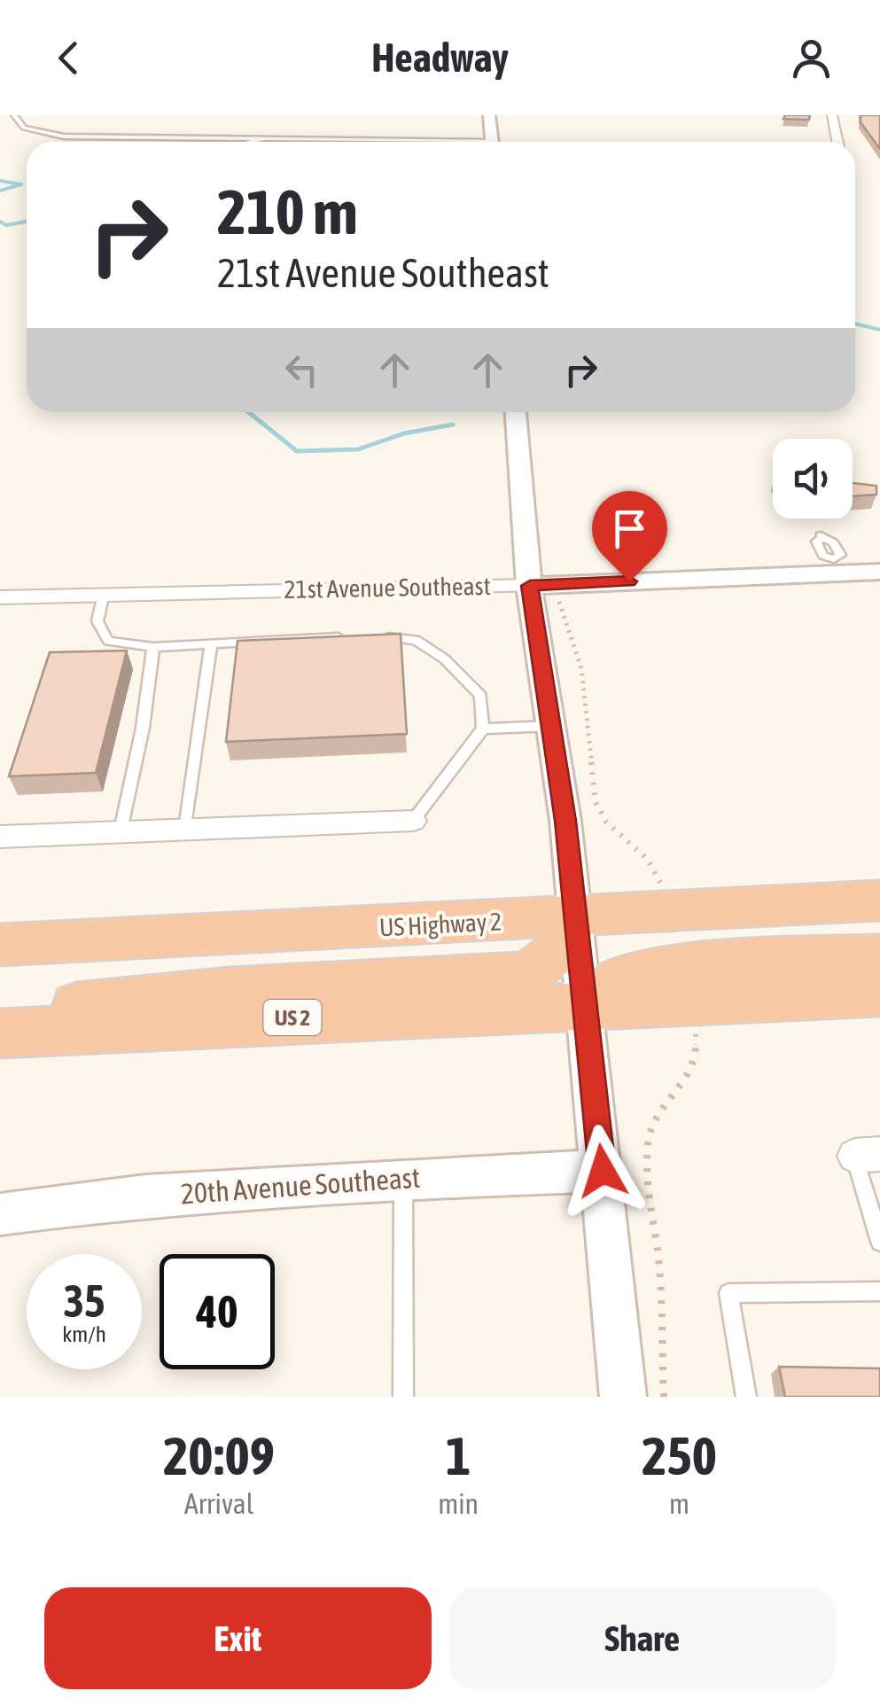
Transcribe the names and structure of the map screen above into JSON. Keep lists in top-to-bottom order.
{
  "streets": {
    "highway": ["US Highway 2", "US 2"],
    "street": ["21st Avenue Southeast", "20th Avenue Southeast"]
  },
  "page": {
    "header": "Headway",
    "turn": ["210 m", "21st Avenue Southeast"],
    "speed": "35 km/h",
    "limit": "40",
    "eta": [
      "20:09",
      "Arrival",
      "1",
      "min",
      "250",
      "m"
    ],
    "buttons": ["Exit", "Share"]
  }
}
